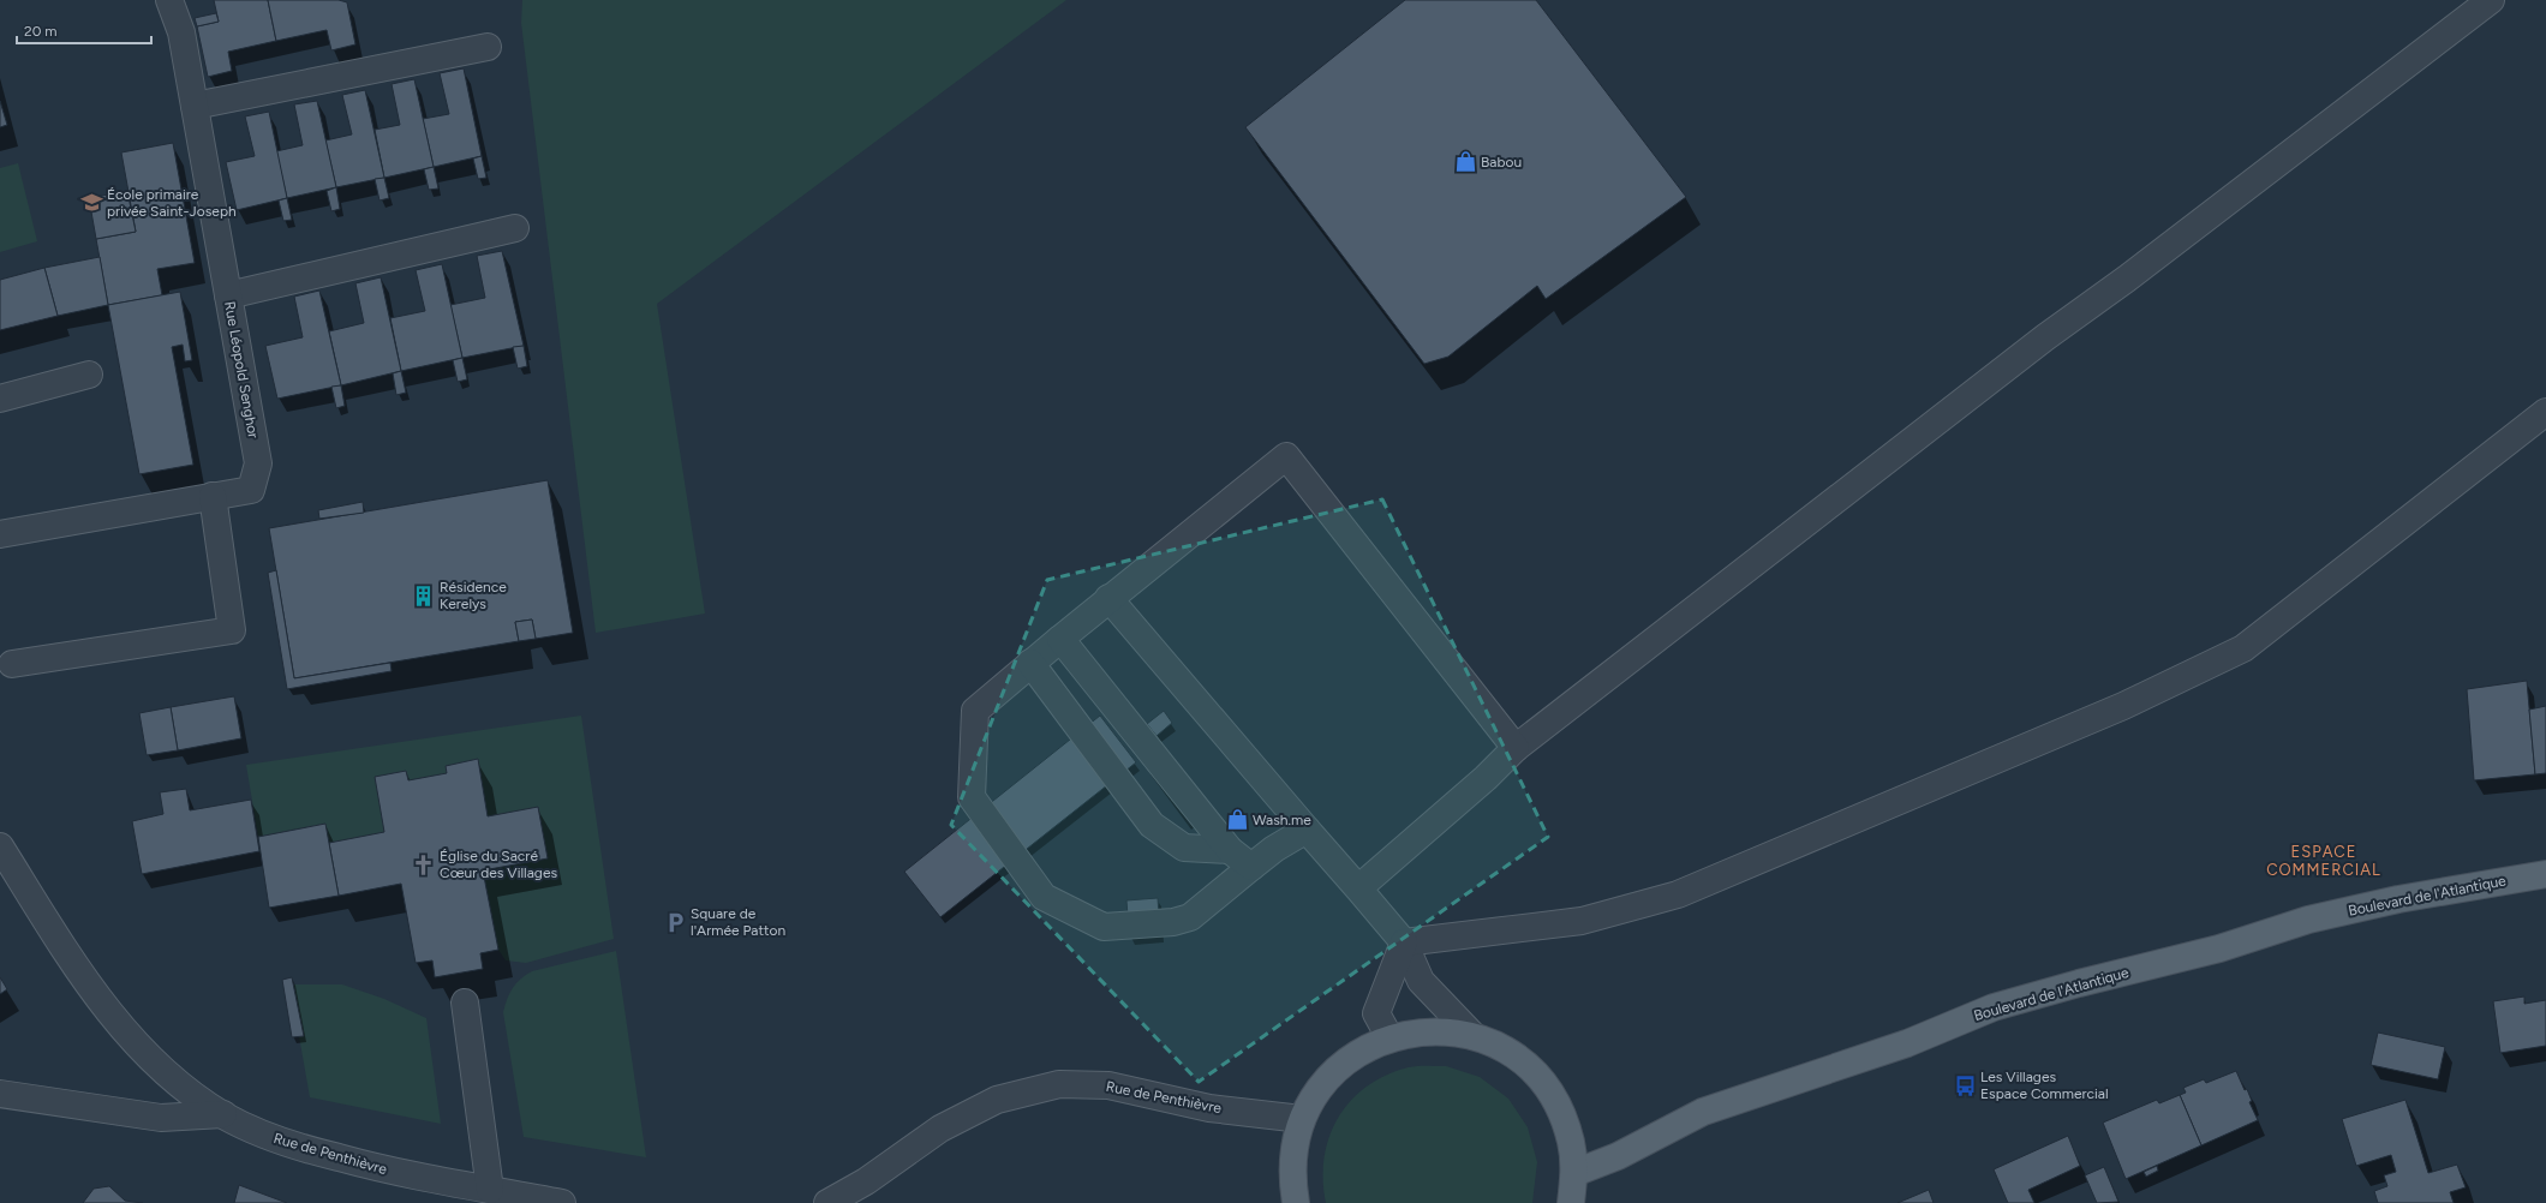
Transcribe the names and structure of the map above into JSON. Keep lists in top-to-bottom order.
{
  "streets": {
    "main road": ["Boulevard de l'Atlantique"],
    "street": ["Rue Léopold Senghor", "Rue de Penthièvre"]
  },
  "districts": ["ESPACE COMMERCIAL"],
  "places": {
    "shop": ["Babou", "Wash.me"],
    "school or university": ["École primaire privée Saint-Joseph"],
    "building": ["Résidence Kerelys"],
    "church": ["Église du Sacré Cœur des Villages"],
    "parking": ["Square de l'Armée Patton"],
    "bus stop": ["Les Villages Espace Commercial"]
  },
  "scale_bar": "20 m"
}
